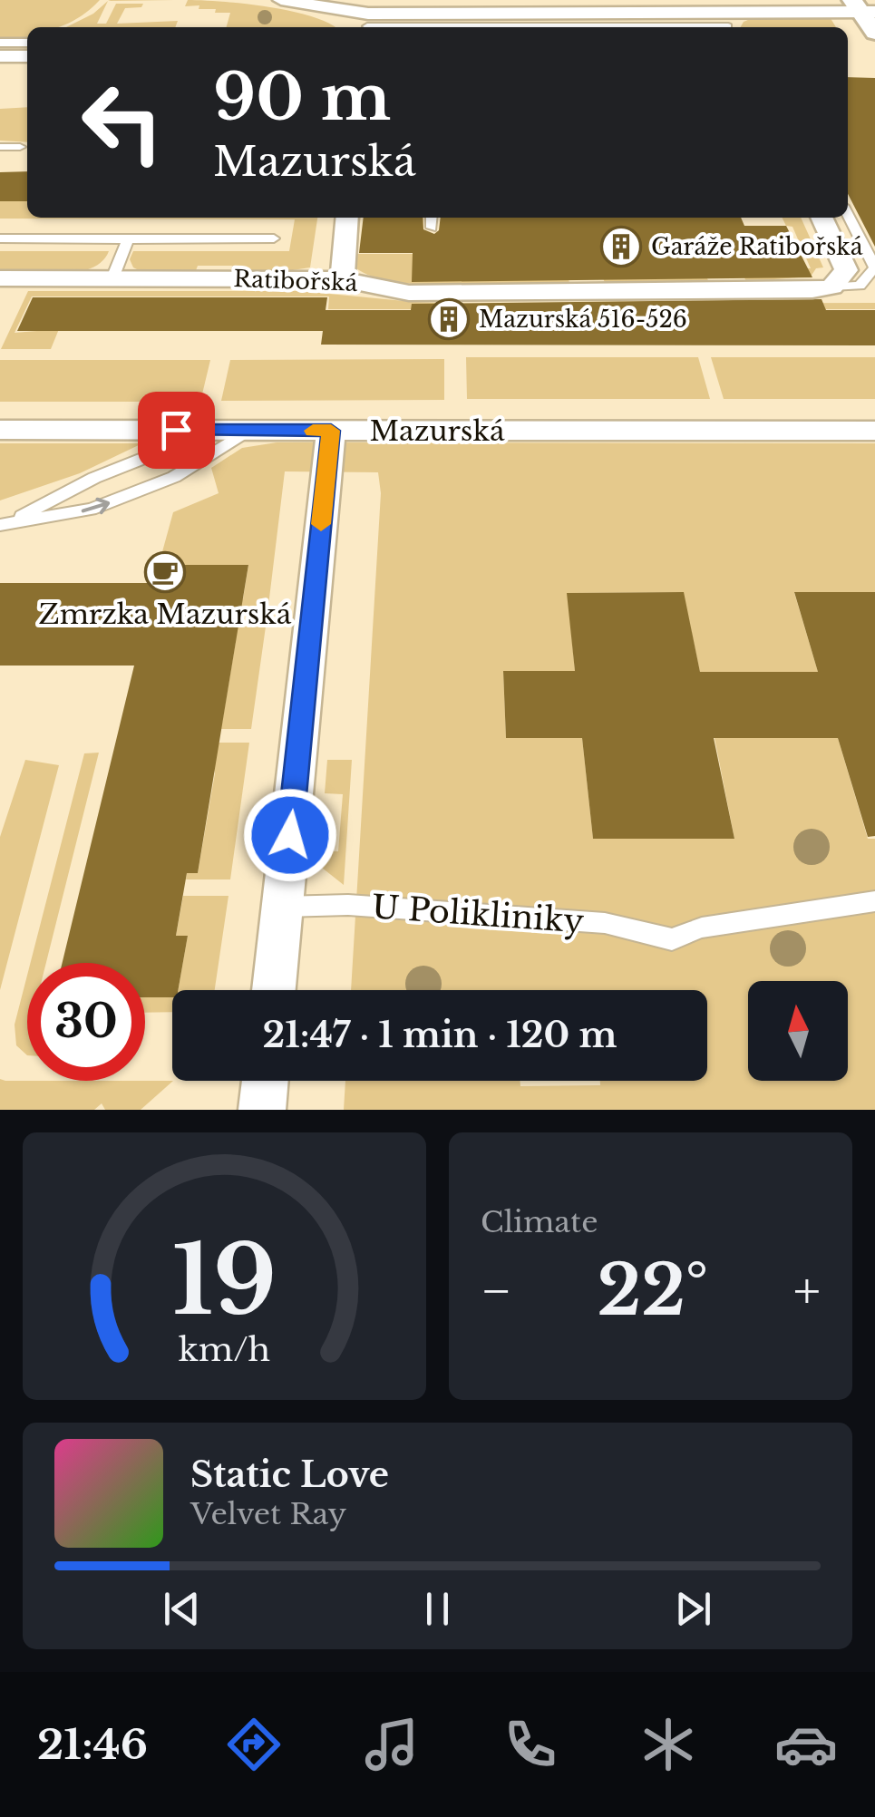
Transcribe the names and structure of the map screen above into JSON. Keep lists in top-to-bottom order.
{
  "streets": {
    "street": ["Ratibořská", "Mazurská"],
    "lane": ["U Polikliniky"]
  },
  "places": {
    "building": ["Garáže Ratibořská", "Mazurská 516-526"],
    "cafe": ["Zmrzka Mazurská"]
  },
  "north": "top",
  "page": {
    "turn": ["90 m", "Mazurská"],
    "limit": "30",
    "trip": "21:47 · 1 min · 120 m",
    "tile": "Climate",
    "heat": ["−", "22°", "+"],
    "song": ["Static Love", "Velvet Ray"],
    "tabs": "21:46",
    "gauge": ["19", "km/h"]
  }
}
